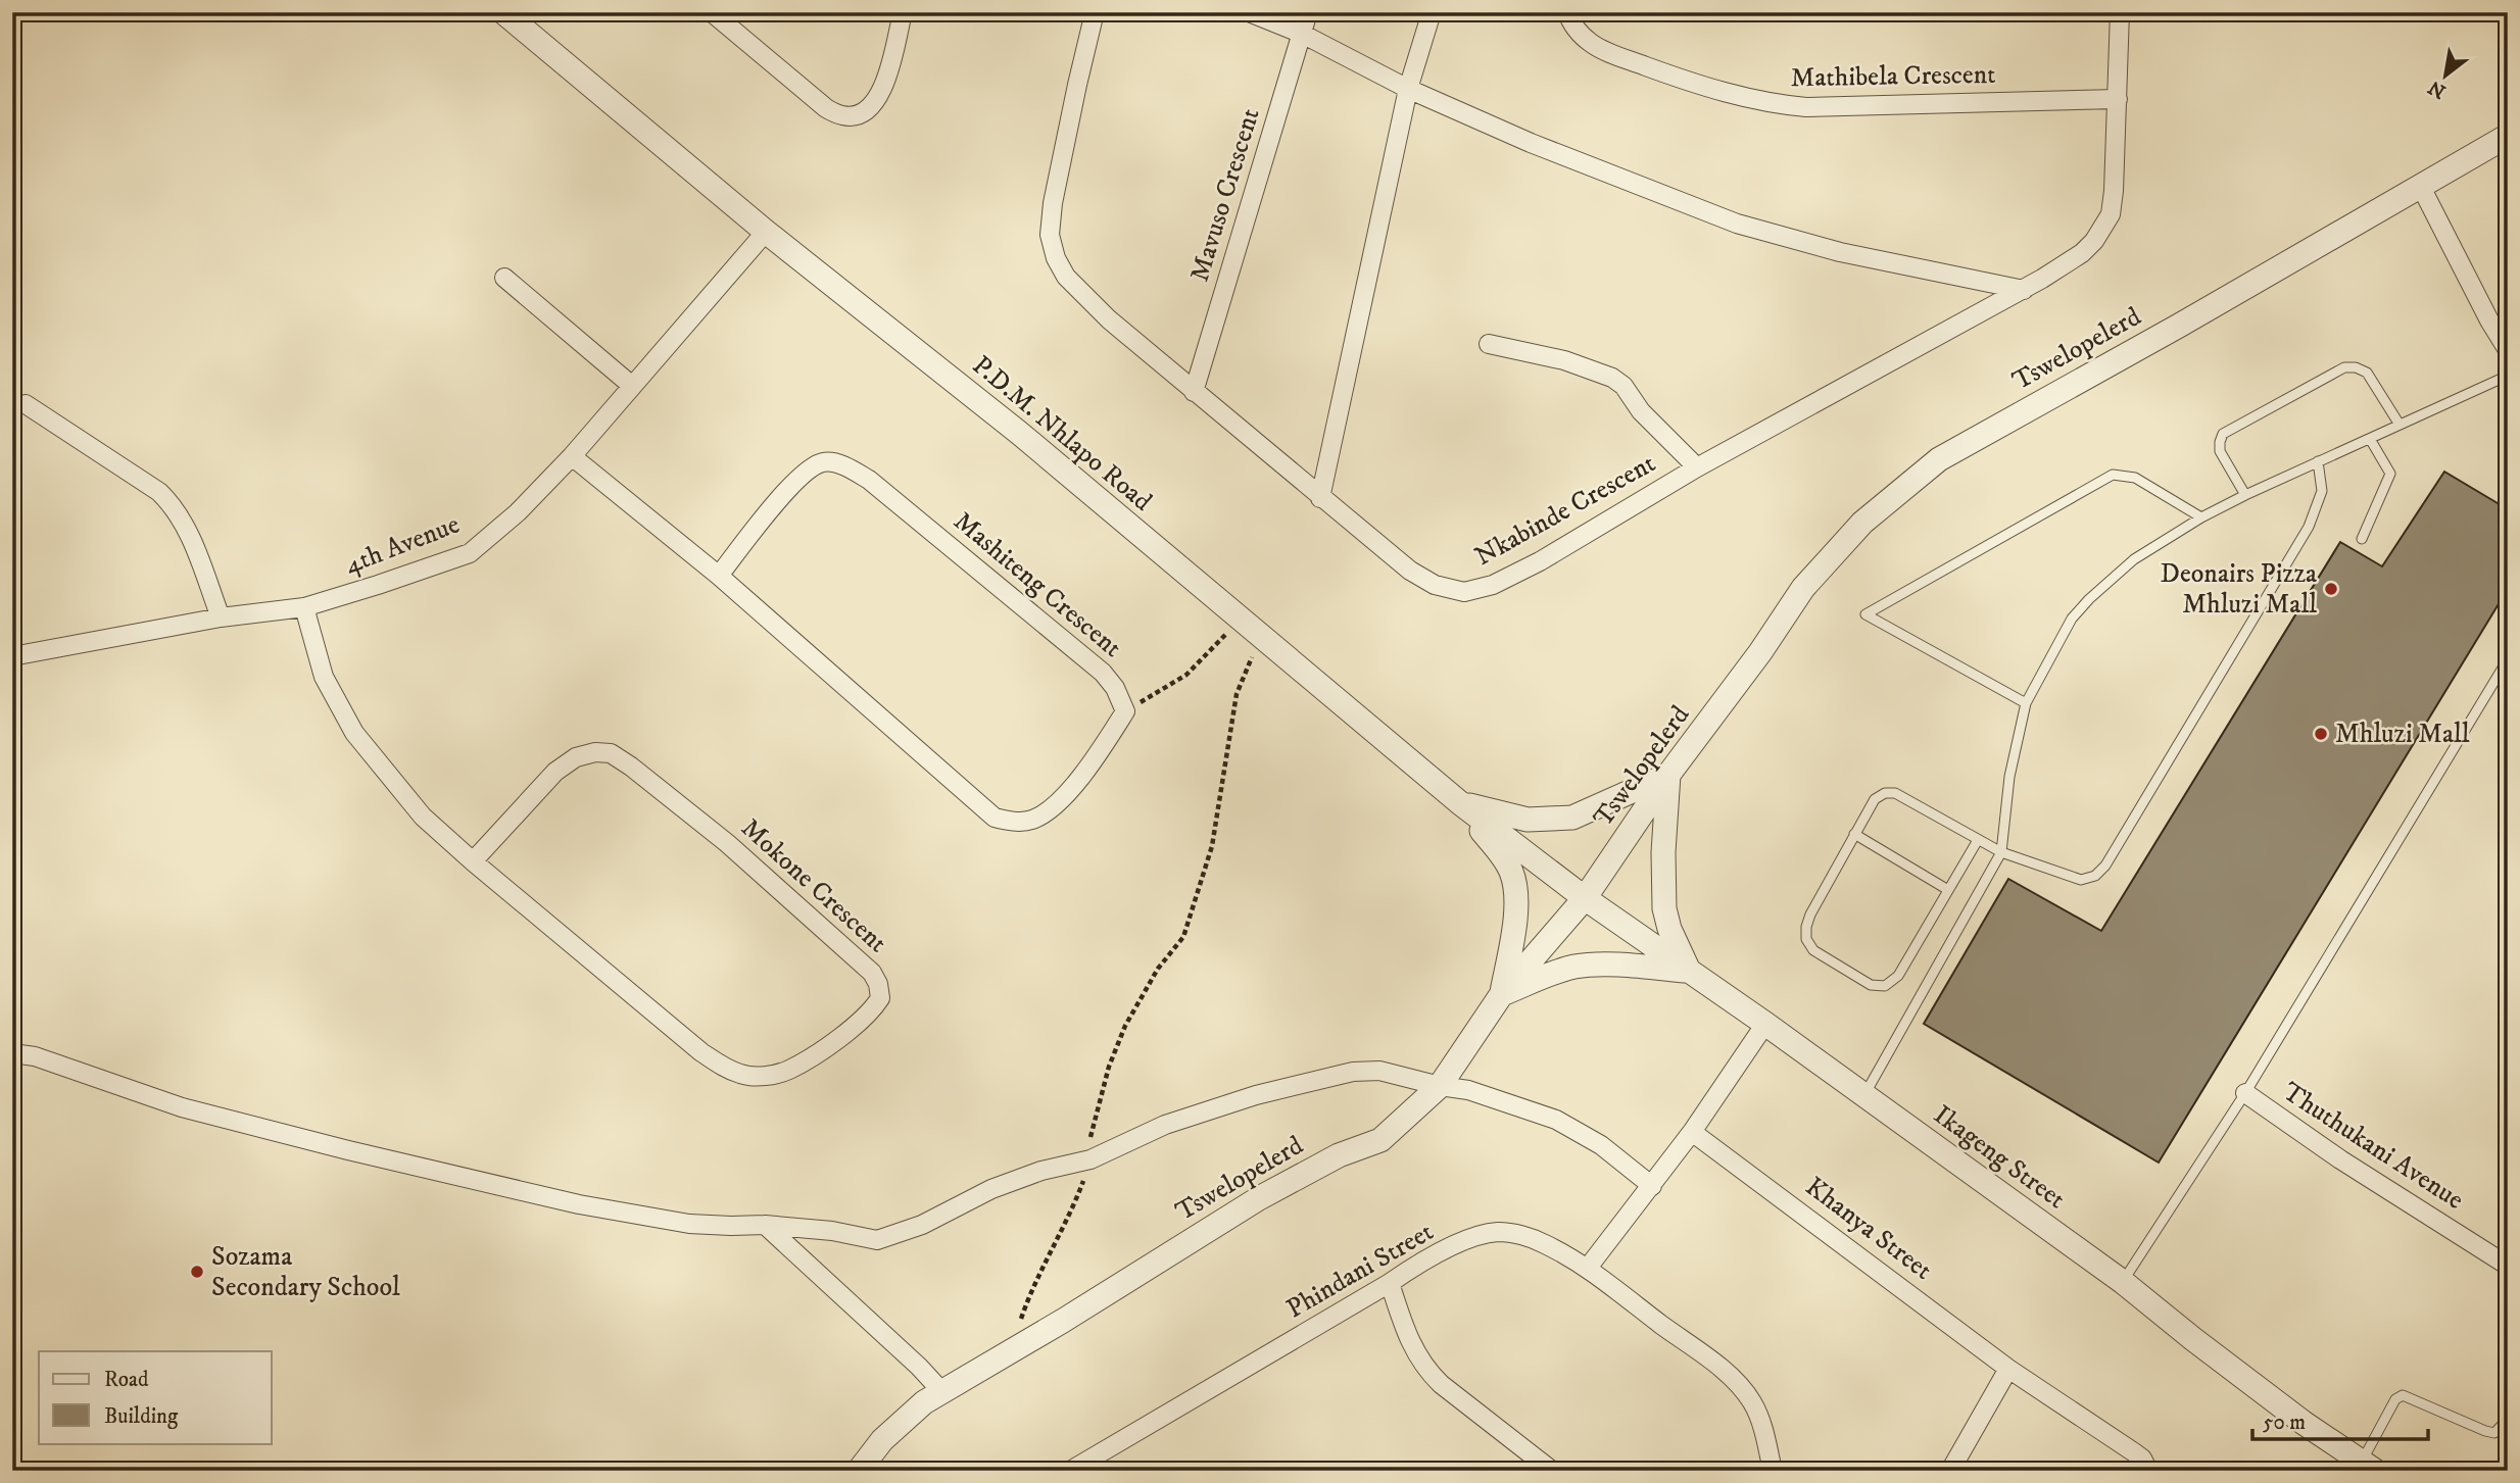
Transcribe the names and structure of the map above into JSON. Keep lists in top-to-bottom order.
{
  "streets": {
    "street": [
      "Mathibela Crescent",
      "Mavuso Crescent",
      "Tswelopelerd",
      "P.D.M. Nhlapo Road",
      "Nkabinde Crescent",
      "4th Avenue",
      "Mashiteng Crescent",
      "Mokone Crescent",
      "Thuthukani Avenue",
      "Ikageng Street",
      "Khanya Street",
      "Phindani Street"
    ]
  },
  "crossings": [
    ["Mathibela Crescent", "Nkabinde Crescent"],
    ["Mavuso Crescent", "Nkabinde Crescent"],
    ["Tswelopelerd", "P.D.M. Nhlapo Road"],
    ["Tswelopelerd", "Ikageng Street"],
    ["P.D.M. Nhlapo Road", "4th Avenue"],
    ["P.D.M. Nhlapo Road", "Ikageng Street"],
    ["4th Avenue", "Mokone Crescent"]
  ],
  "places": ["Deonairs Pizza Mhluzi Mall", "Mhluzi Mall", "Sozama Secondary School"],
  "legend": ["Road", "Building"],
  "scale_bar": "50 m",
  "north": "bottom left"
}
